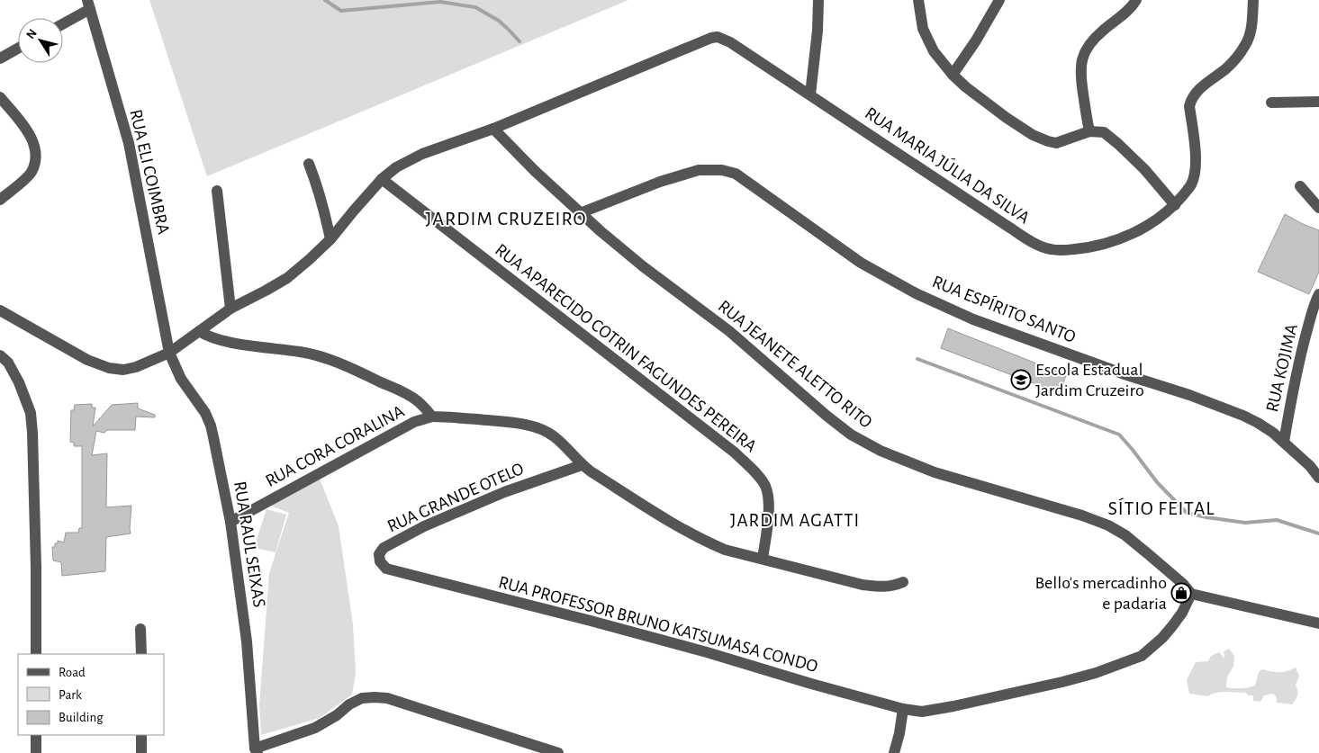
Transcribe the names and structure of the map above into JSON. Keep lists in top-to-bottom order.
{
  "streets": {
    "street": [
      "RUA MARIA JÚLIA DA SILVA",
      "RUA ELI COIMBRA",
      "RUA ESPÍRITO SANTO",
      "RUA APARECIDO COTRIN FAGUNDES PEREIRA",
      "RUA JEANETE ALETTO RITO",
      "RUA KOJIMA",
      "RUA CORA CORALINA",
      "RUA GRANDE OTELO",
      "RUA RAUL SEIXAS",
      "RUA PROFESSOR BRUNO KATSUMASA CONDO"
    ]
  },
  "crossings": [
    ["RUA MARIA JÚLIA DA SILVA", "RUA JEANETE ALETTO RITO"],
    ["RUA ELI COIMBRA", "RUA RAUL SEIXAS"],
    ["RUA ESPÍRITO SANTO", "RUA JEANETE ALETTO RITO"],
    ["RUA ESPÍRITO SANTO", "RUA KOJIMA"],
    ["RUA APARECIDO COTRIN FAGUNDES PEREIRA", "RUA CORA CORALINA"],
    ["RUA JEANETE ALETTO RITO", "RUA PROFESSOR BRUNO KATSUMASA CONDO"],
    ["RUA CORA CORALINA", "RUA GRANDE OTELO"],
    ["RUA CORA CORALINA", "RUA RAUL SEIXAS"],
    ["RUA GRANDE OTELO", "RUA PROFESSOR BRUNO KATSUMASA CONDO"]
  ],
  "districts": ["JARDIM CRUZEIRO", "SÍTIO FEITAL", "JARDIM AGATTI"],
  "places": {
    "school or university": ["Escola Estadual Jardim Cruzeiro"],
    "shop": ["Bello's mercadinho e padaria"]
  },
  "legend": ["Road", "Park", "Building"],
  "north": "top left"
}
